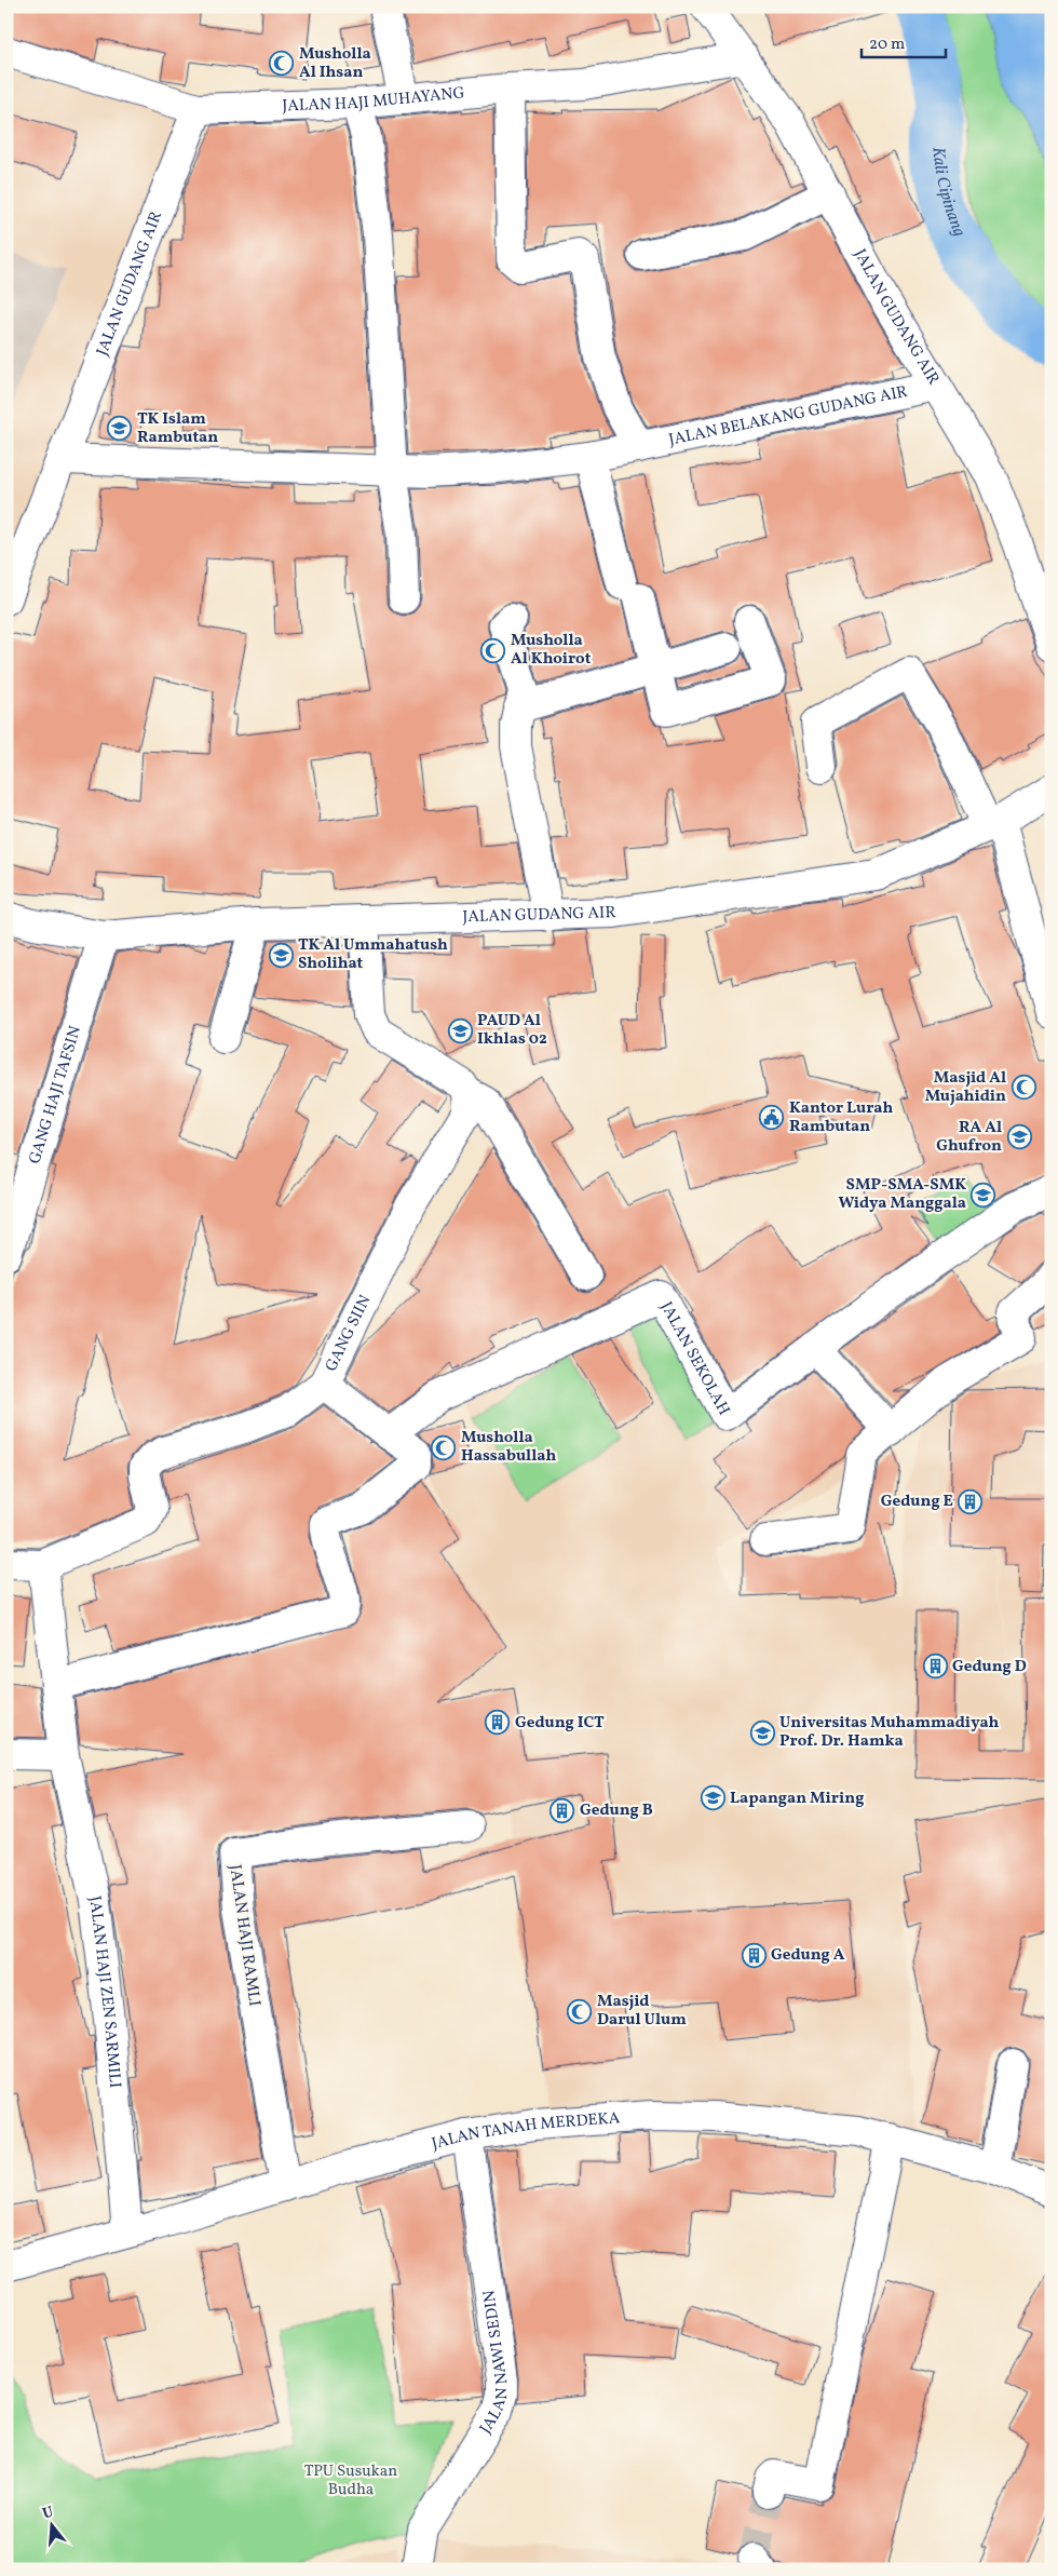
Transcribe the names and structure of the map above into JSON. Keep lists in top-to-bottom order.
{
  "streets": {
    "street": [
      "JALAN HAJI MUHAYANG",
      "JALAN GUDANG AIR",
      "JALAN BELAKANG GUDANG AIR",
      "GANG HAJI TAFSIN",
      "GANG SIIN",
      "JALAN SEKOLAH",
      "JALAN HAJI RAMLI",
      "JALAN HAJI ZEN SARMILI",
      "JALAN TANAH MERDEKA",
      "JALAN NAWI SEDIN"
    ]
  },
  "crossings": [
    ["JALAN HAJI MUHAYANG", "JALAN GUDANG AIR"],
    ["JALAN GUDANG AIR", "JALAN BELAKANG GUDANG AIR"],
    ["JALAN GUDANG AIR", "GANG HAJI TAFSIN"],
    ["GANG SIIN", "JALAN HAJI ZEN SARMILI"],
    ["JALAN HAJI RAMLI", "JALAN TANAH MERDEKA"],
    ["JALAN HAJI ZEN SARMILI", "JALAN TANAH MERDEKA"],
    ["JALAN TANAH MERDEKA", "JALAN NAWI SEDIN"]
  ],
  "water": ["Kali Cipinang"],
  "parks": ["TPU Susukan Budha"],
  "places": {
    "mosque": [
      "Musholla Al Ihsan",
      "Musholla Al Khoirot",
      "Masjid Al Mujahidin",
      "Musholla Hassabullah",
      "Masjid Darul Ulum"
    ],
    "school or university": [
      "TK Islam Rambutan",
      "TK Al Ummahatush Sholihat",
      "PAUD Al Ikhlas 02",
      "RA Al Ghufron",
      "SMP-SMA-SMK Widya Manggala",
      "Universitas Muhammadiyah Prof. Dr. Hamka",
      "Lapangan Miring"
    ],
    "public building": ["Kantor Lurah Rambutan"],
    "building": [
      "Gedung E",
      "Gedung D",
      "Gedung ICT",
      "Gedung B",
      "Gedung A"
    ]
  },
  "scale_bar": "20 m",
  "north": "top"
}
